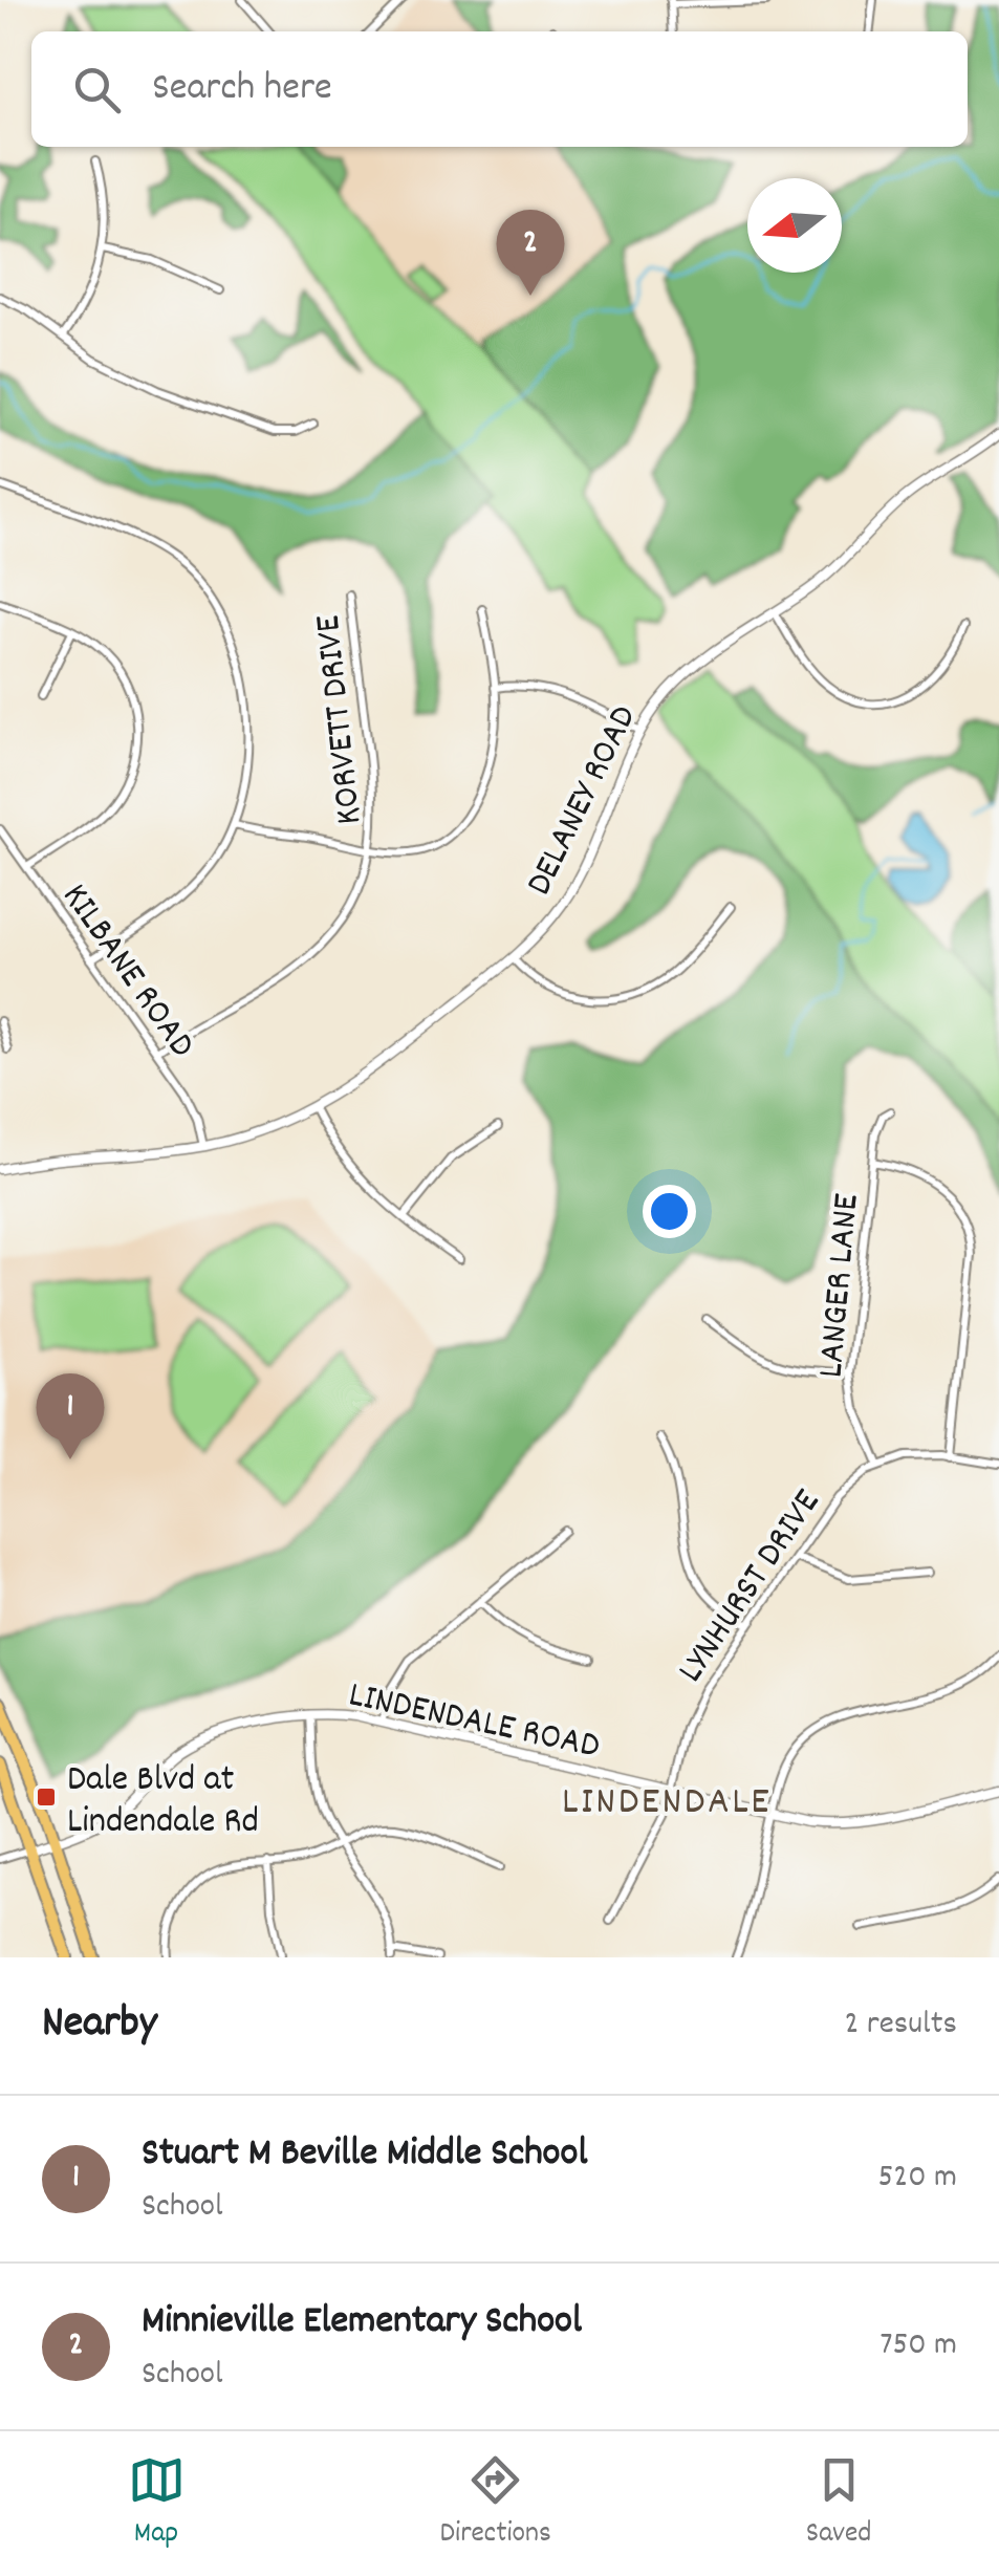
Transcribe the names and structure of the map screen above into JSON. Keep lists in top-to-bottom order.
{
  "streets": {
    "street": [
      "KORVETT DRIVE",
      "DELANEY ROAD",
      "KILBANE ROAD",
      "LANGER LANE",
      "LYNHURST DRIVE",
      "LINDENDALE ROAD"
    ]
  },
  "crossings": [
    ["KORVETT DRIVE", "KILBANE ROAD"],
    ["DELANEY ROAD", "KILBANE ROAD"],
    ["LANGER LANE", "LYNHURST DRIVE"],
    ["LYNHURST DRIVE", "LINDENDALE ROAD"]
  ],
  "districts": ["LINDENDALE"],
  "places": {
    "transit": ["Dale Blvd at Lindendale Rd"]
  },
  "north": "left",
  "page": {
    "search": "Search here",
    "pins": ["2", "1"],
    "heading": ["Nearby", "2 results"],
    "list": [
      {
        "mark": "1",
        "name": "Stuart M Beville Middle School",
        "note": "School",
        "value": "520 m"
      },
      {
        "mark": "2",
        "name": "Minnieville Elementary School",
        "note": "School",
        "value": "750 m"
      }
    ],
    "nav": ["Map", "Directions", "Saved"]
  }
}
